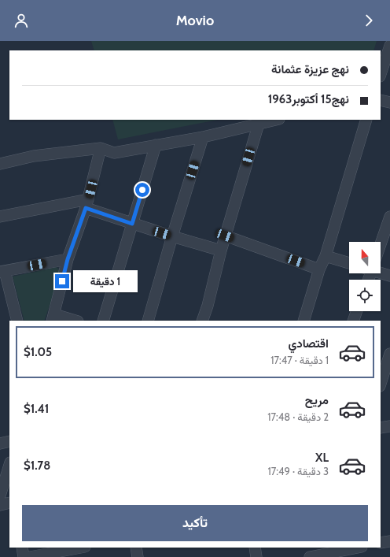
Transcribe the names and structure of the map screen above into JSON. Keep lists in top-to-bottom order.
{
  "north": "top",
  "page": {
    "header": "Movio",
    "banner": ["نهج عزيزة عثمانة", "نهج15 أكتوبر1963"],
    "bubble": "1 دقيقة",
    "list": [
      {
        "name": "اقتصادي",
        "note": "1 دقيقة · 17:47",
        "value": "$1.05"
      },
      {
        "name": "مريح",
        "note": "2 دقيقة · 17:48",
        "value": "$1.41"
      },
      {
        "name": "XL",
        "note": "3 دقيقة · 17:49",
        "value": "$1.78"
      }
    ],
    "buttons": "تأكيد"
  }
}
